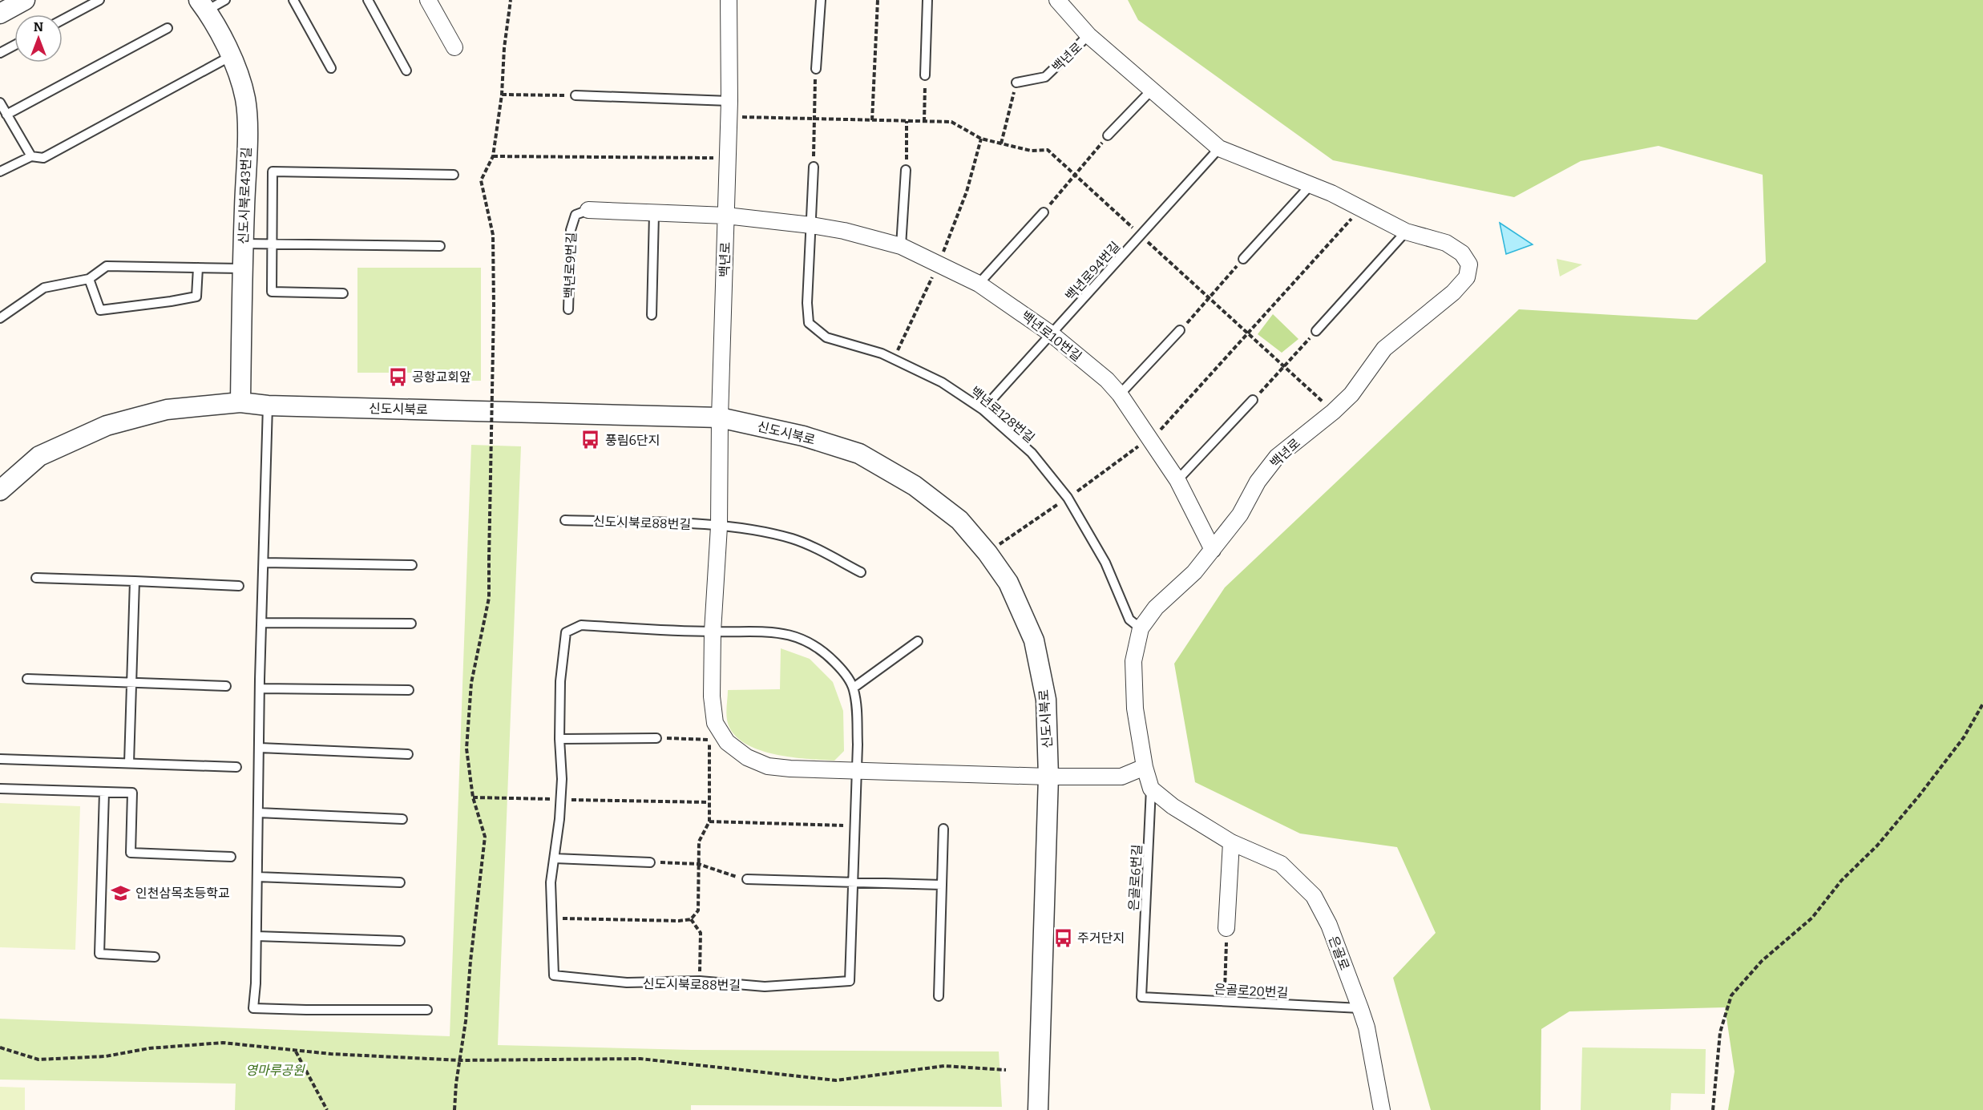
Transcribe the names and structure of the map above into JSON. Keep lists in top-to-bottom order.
{
  "streets": {
    "street": [
      "백년로",
      "신도시북로43번길",
      "백년로9번길",
      "백년로10번길",
      "신도시북로",
      "은골로"
    ],
    "lane": [
      "백년로94번길",
      "백년로128번길",
      "신도시북로88번길",
      "은골로6번길",
      "은골로20번길"
    ]
  },
  "crossings": [
    ["백년로", "백년로9번길"],
    ["백년로", "백년로94번길"],
    ["백년로", "백년로10번길"],
    ["백년로", "신도시북로"],
    ["백년로", "백년로128번길"],
    ["신도시북로43번길", "신도시북로"],
    ["백년로9번길", "백년로10번길"],
    ["백년로94번길", "백년로10번길"],
    ["백년로94번길", "백년로128번길"],
    ["백년로10번길", "백년로128번길"],
    ["은골로6번길", "은골로"],
    ["은골로6번길", "은골로20번길"],
    ["은골로", "은골로20번길"]
  ],
  "parks": ["영마루공원"],
  "places": {
    "bus stop": ["공항교회앞", "풍림6단지", "주거단지"],
    "school or university": ["인천삼목초등학교"]
  },
  "north": "top"
}
